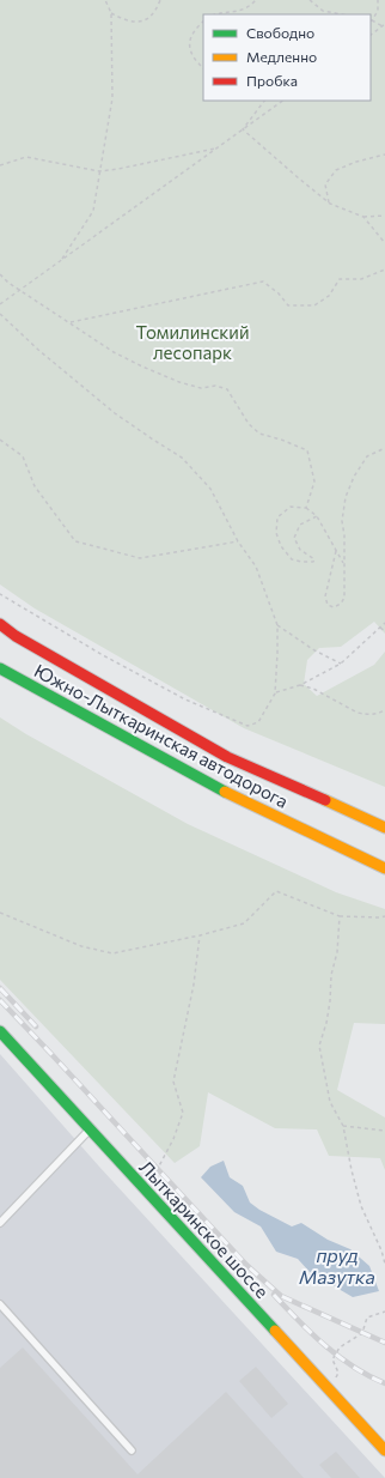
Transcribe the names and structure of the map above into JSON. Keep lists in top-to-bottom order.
{
  "streets": {
    "main road": ["Южно-Лыткаринская автодорога", "Лыткаринское шоссе"]
  },
  "water": ["пруд Мазутка"],
  "parks": ["Томилинский лесопарк"],
  "legend": ["Свободно", "Медленно", "Пробка"]
}
